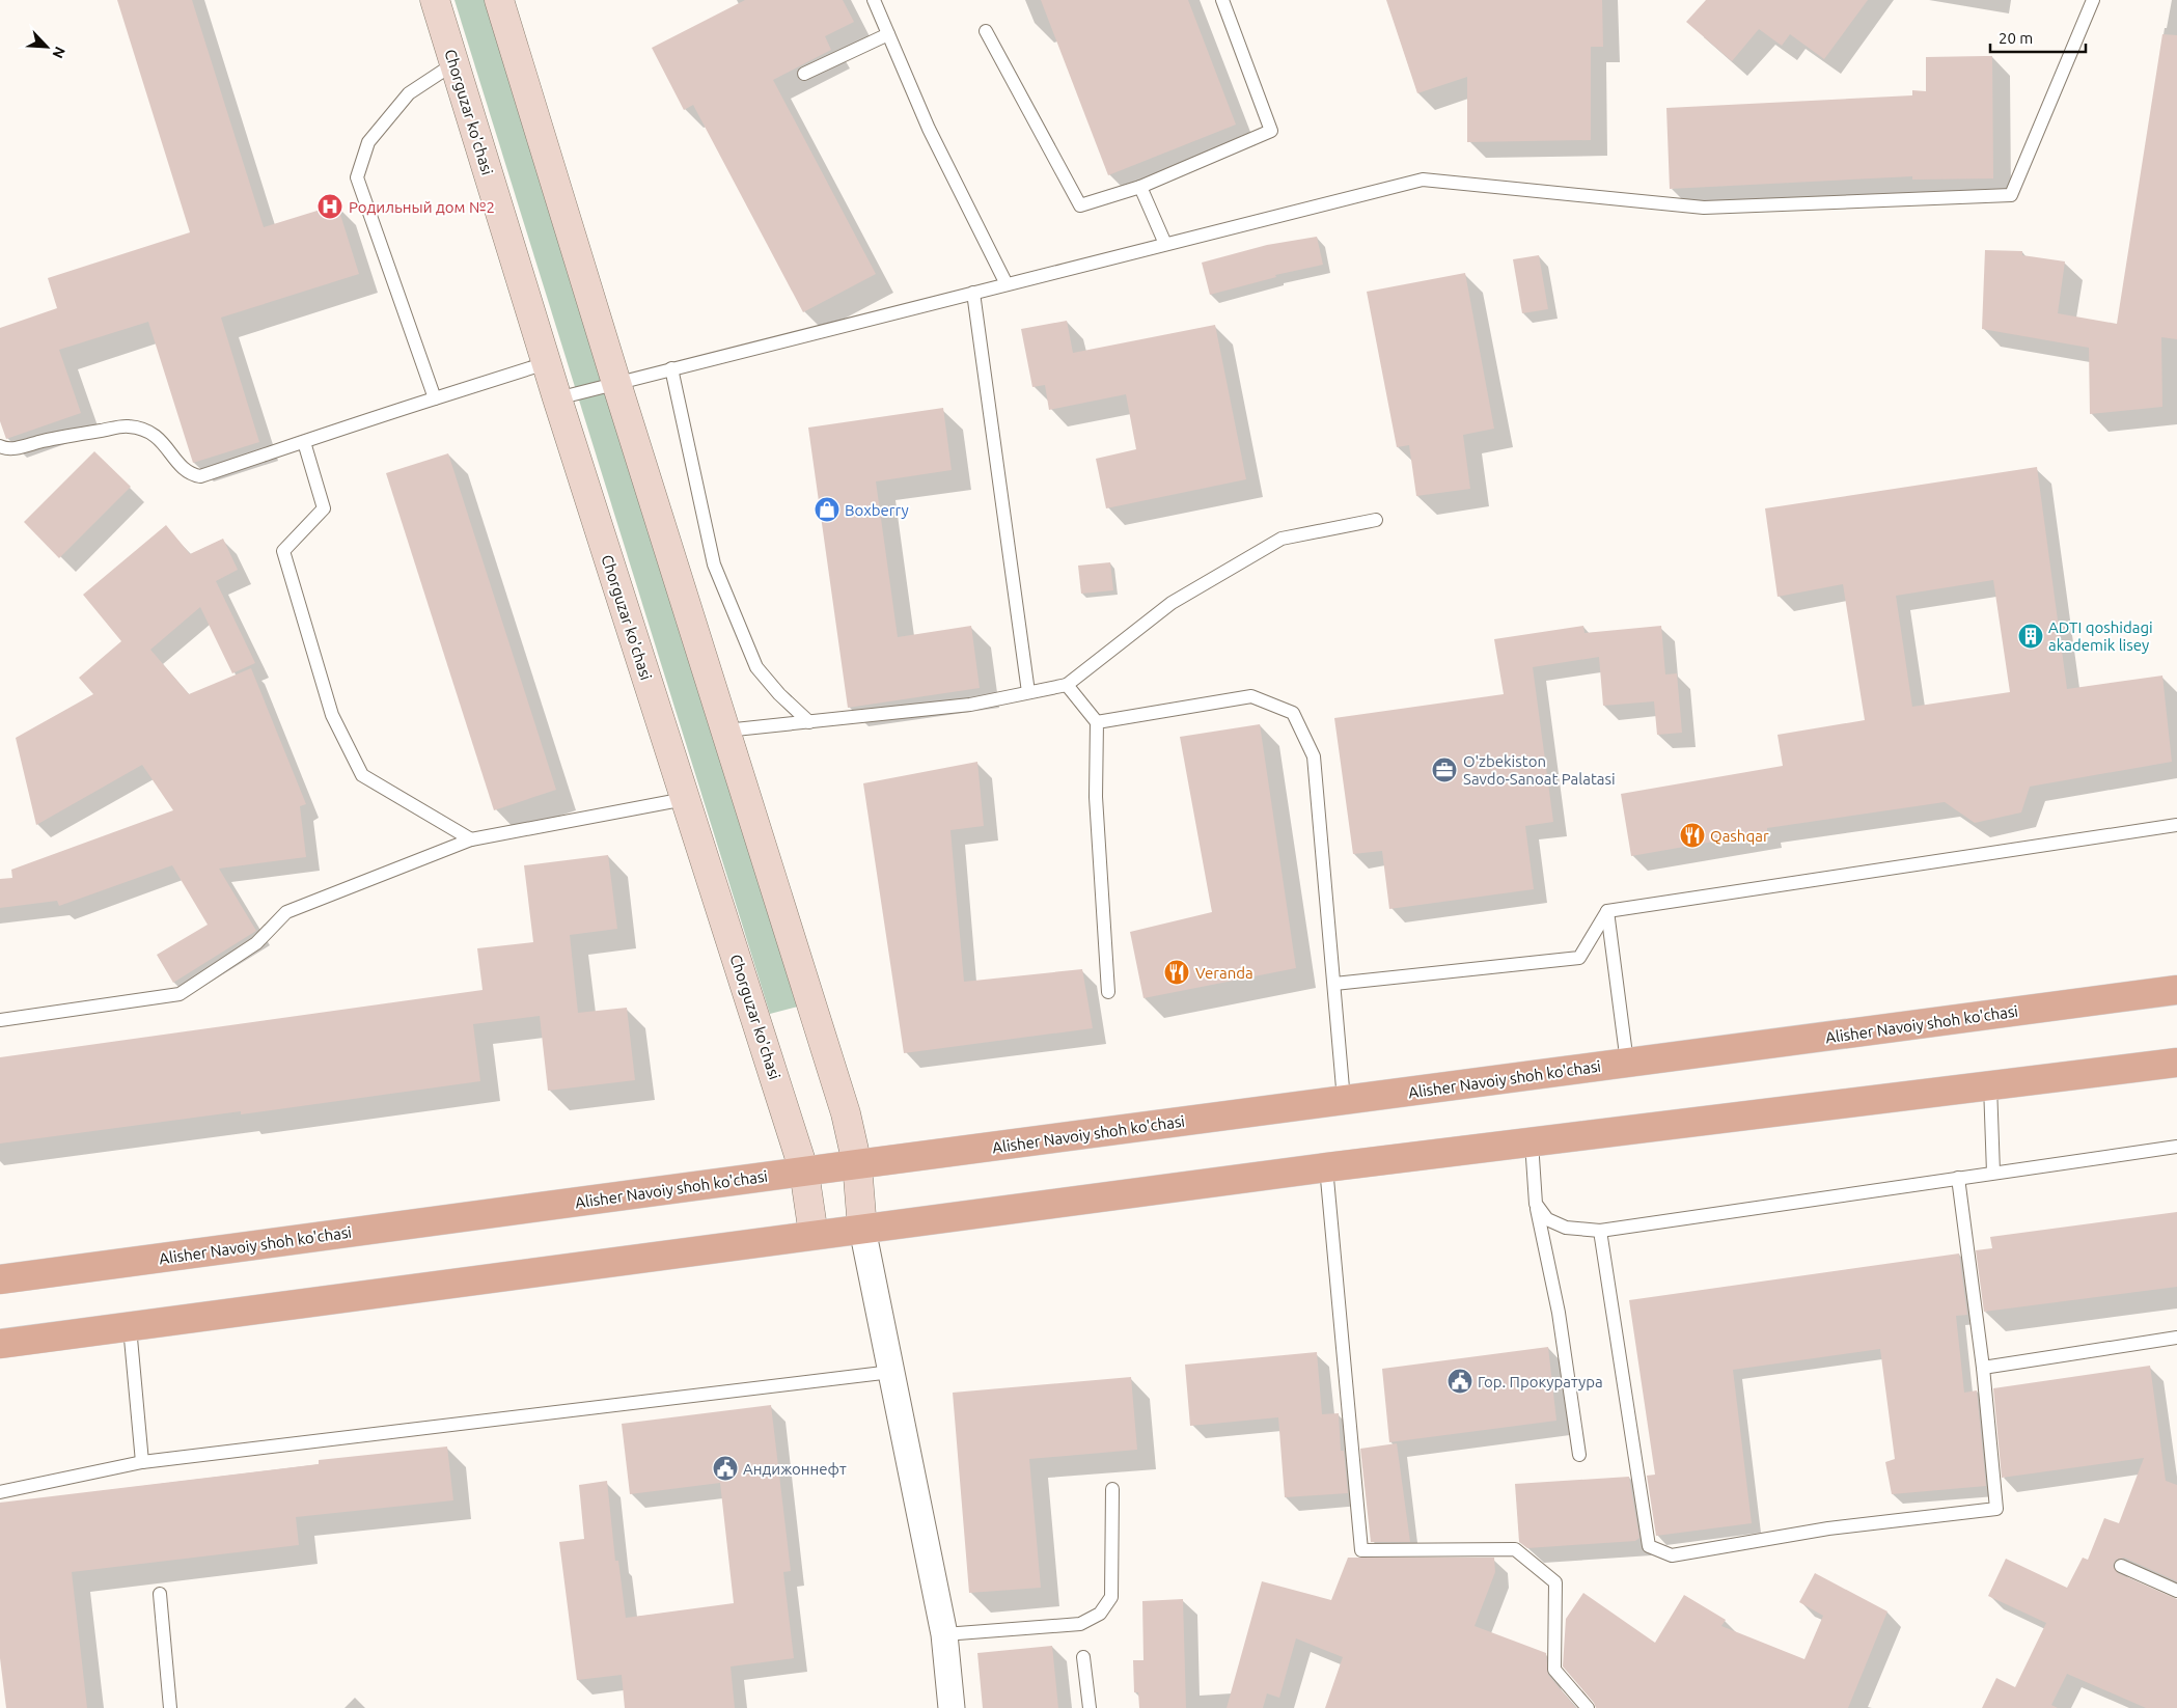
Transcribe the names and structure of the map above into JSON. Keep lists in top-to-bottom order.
{
  "streets": {
    "main road": ["Chorguzar ko'chasi", "Alisher Navoiy shoh ko'chasi"]
  },
  "crossings": [
    ["Chorguzar ko'chasi", "Alisher Navoiy shoh ko'chasi"]
  ],
  "places": {
    "hospital": ["Родильный дом №2"],
    "shop": ["Boxberry"],
    "building": ["ADTI qoshidagi akademik lisey"],
    "office": ["O'zbekiston Savdo-Sanoat Palatasi"],
    "restaurant": ["Qashqar", "Veranda"],
    "public building": ["Гор. Прокуратура", "Андижоннефт"]
  },
  "scale_bar": "20 m",
  "north": "bottom right"
}
